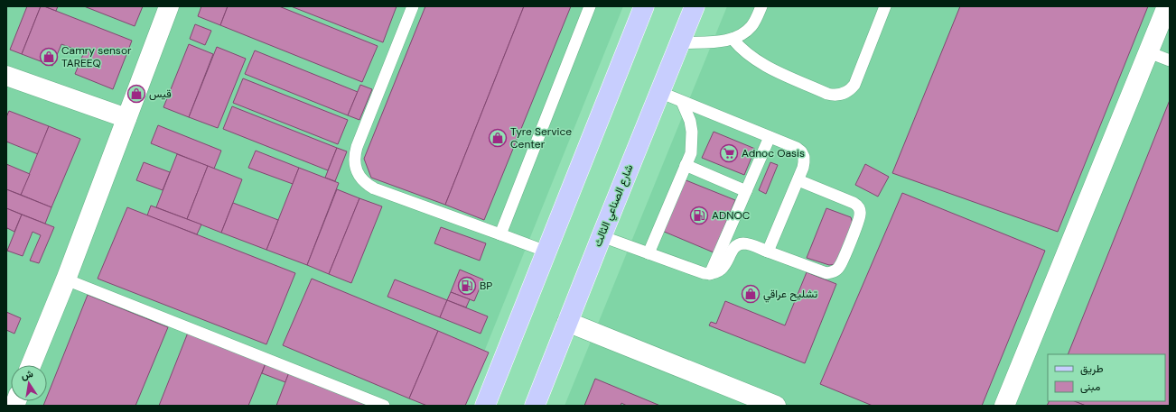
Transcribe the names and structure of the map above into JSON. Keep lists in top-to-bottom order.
{
  "streets": {
    "main road": ["شارع الصناعي الثالث"]
  },
  "places": {
    "shop": [
      "Camry sensor TAREEQ",
      "قيس",
      "Tyre Service Center",
      "تشليح عراقي"
    ],
    "supermarket": ["Adnoc Oasis"],
    "fuel station": ["ADNOC", "BP"]
  },
  "legend": ["طريق", "مبنى"],
  "north": "top"
}
